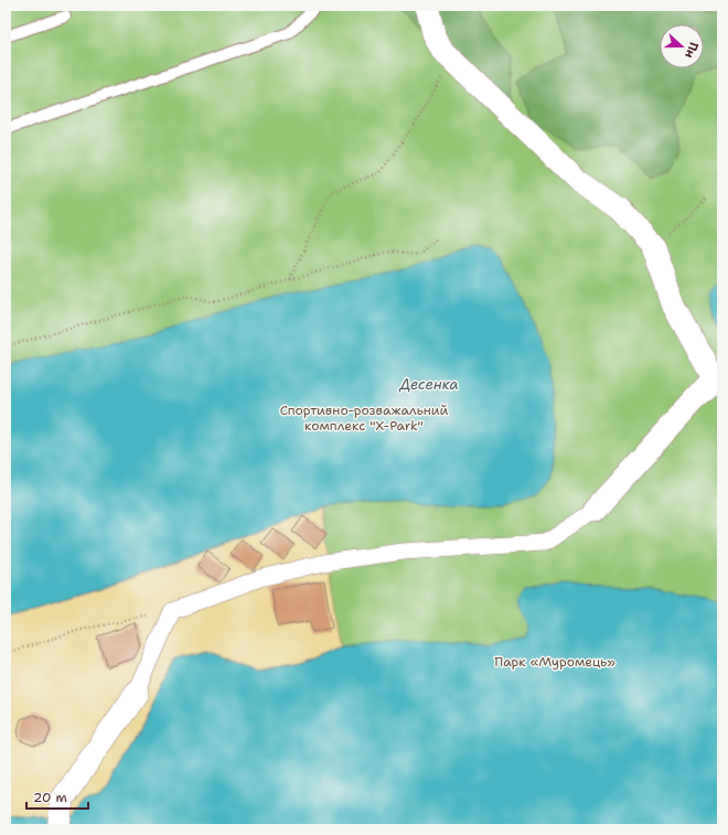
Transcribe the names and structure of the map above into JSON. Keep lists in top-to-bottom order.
{
  "water": ["Десенка"],
  "parks": ["Спортивно-розважальний комплекс \"Х-Park\"", "Парк «Муромець»"],
  "scale_bar": "20 m",
  "north": "right"
}
